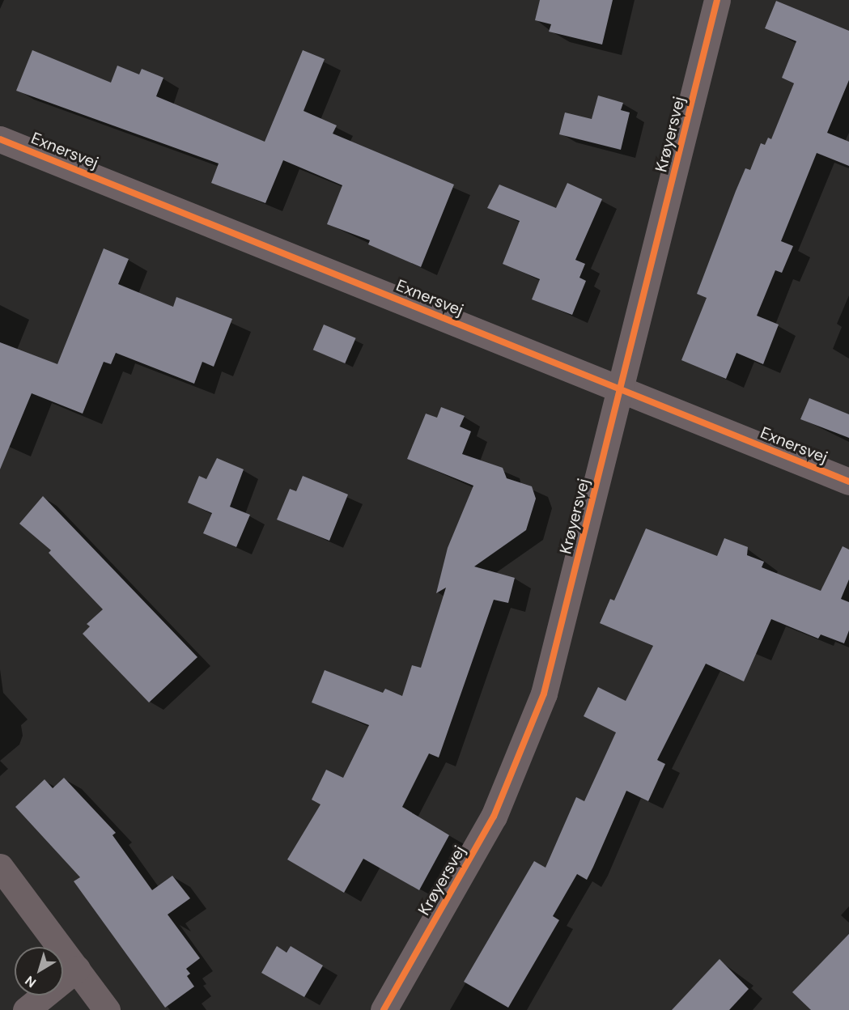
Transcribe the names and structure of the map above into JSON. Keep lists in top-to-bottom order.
{
  "streets": {
    "street": ["Krøyersvej", "Exnersvej"]
  },
  "crossings": [
    ["Krøyersvej", "Exnersvej"]
  ],
  "north": "bottom left"
}
